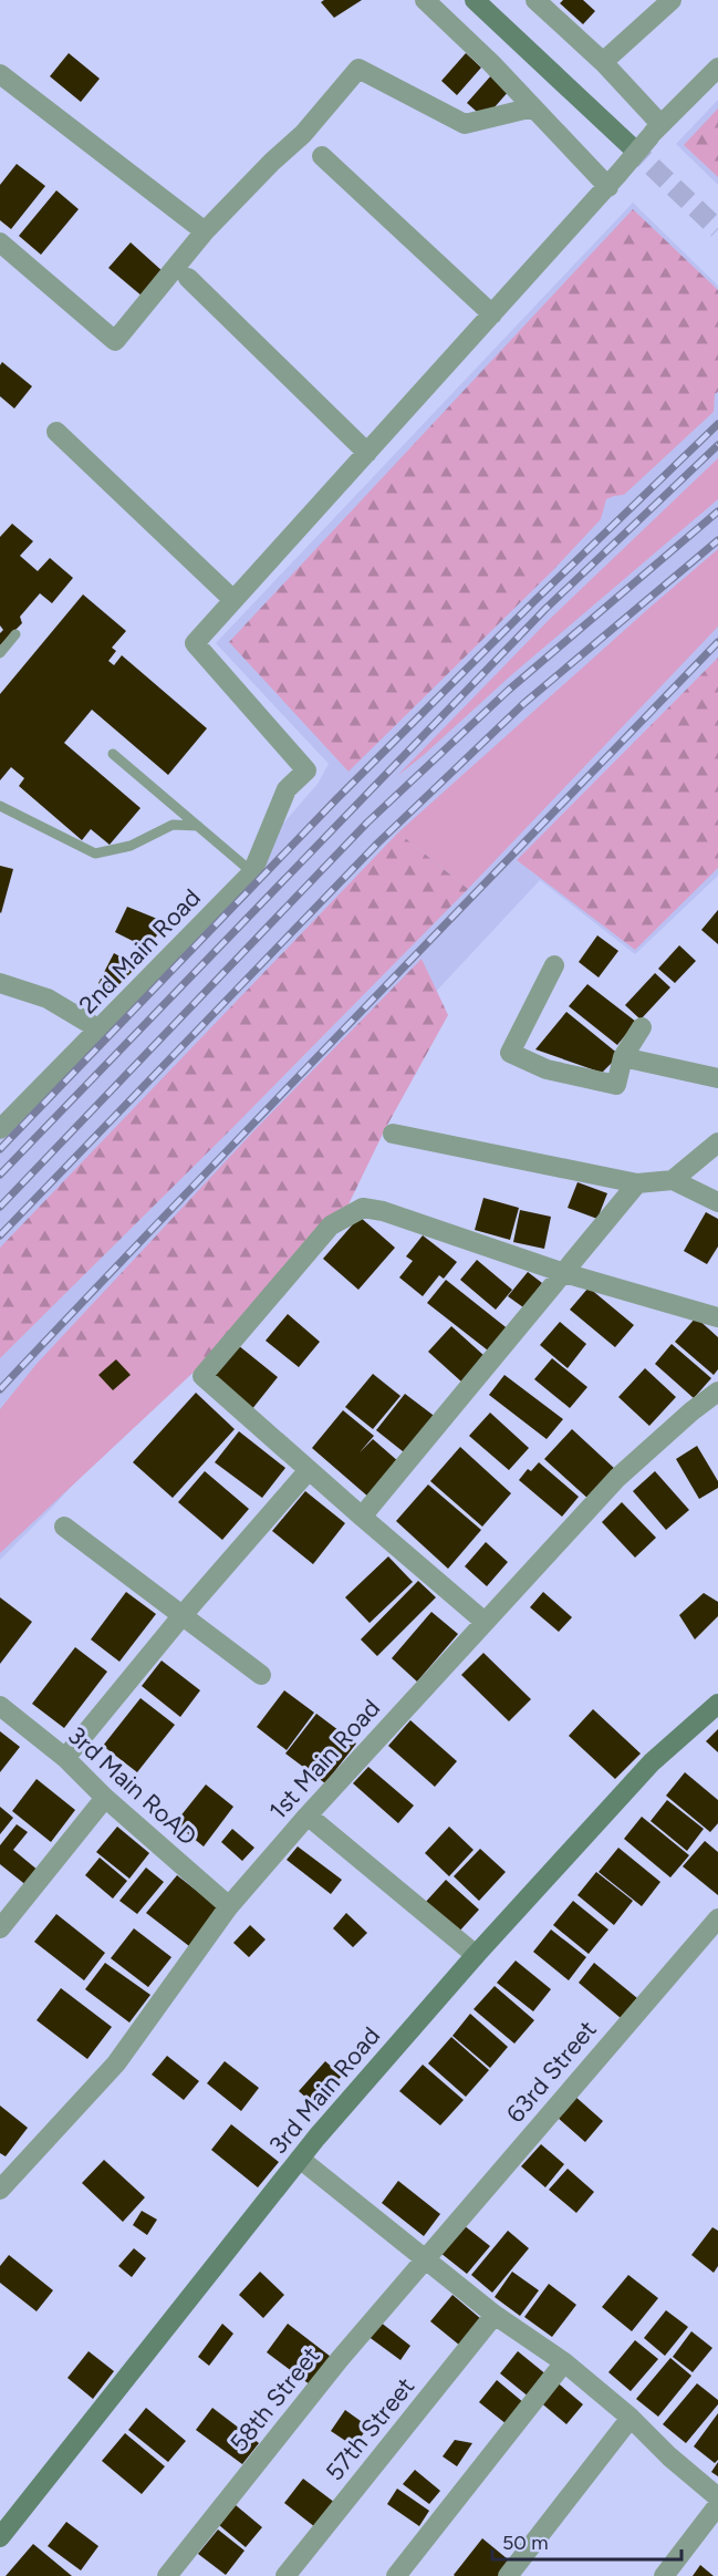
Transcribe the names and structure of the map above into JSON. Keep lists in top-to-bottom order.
{
  "streets": {
    "street": [
      "2nd Main Road",
      "1st Main Road",
      "3rd Main RoAD",
      "63rd Street",
      "3rd Main Road",
      "58th Street",
      "57th Street"
    ]
  },
  "crossings": [
    ["1st Main Road", "3rd Main RoAD"],
    ["63rd Street", "58th Street"]
  ],
  "scale_bar": "50 m"
}
